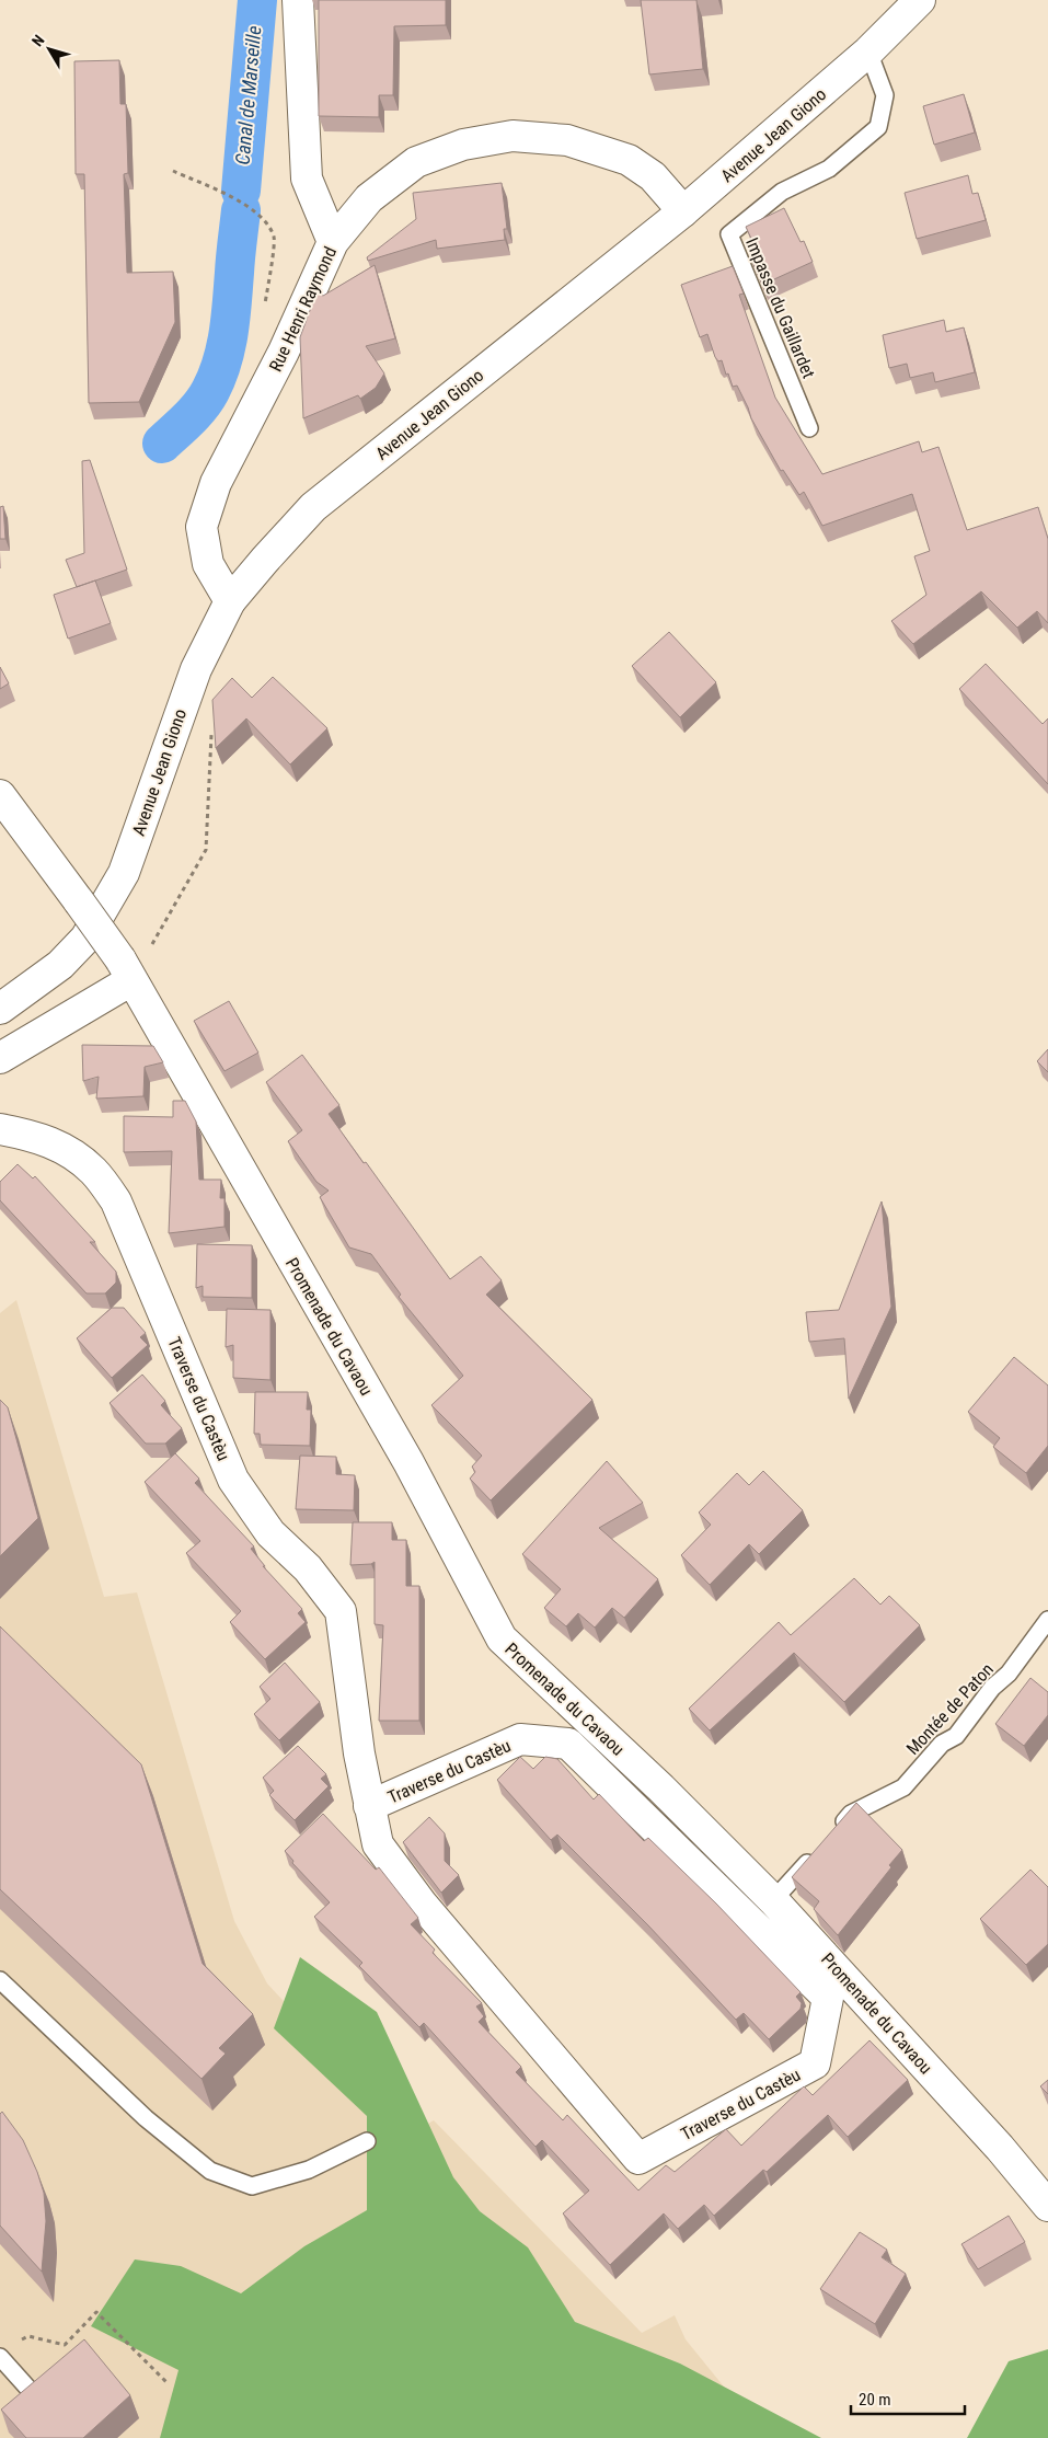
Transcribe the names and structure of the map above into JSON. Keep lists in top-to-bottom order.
{
  "streets": {
    "street": [
      "Avenue Jean Giono",
      "Rue Henri Raymond",
      "Promenade du Cavaou",
      "Traverse du Castèu"
    ],
    "lane": ["Impasse du Gaillardet", "Montée de Paton"]
  },
  "crossings": [
    ["Avenue Jean Giono", "Impasse du Gaillardet"],
    ["Avenue Jean Giono", "Rue Henri Raymond"]
  ],
  "water": ["Canal de Marseille"],
  "scale_bar": "20 m",
  "north": "top left"
}
